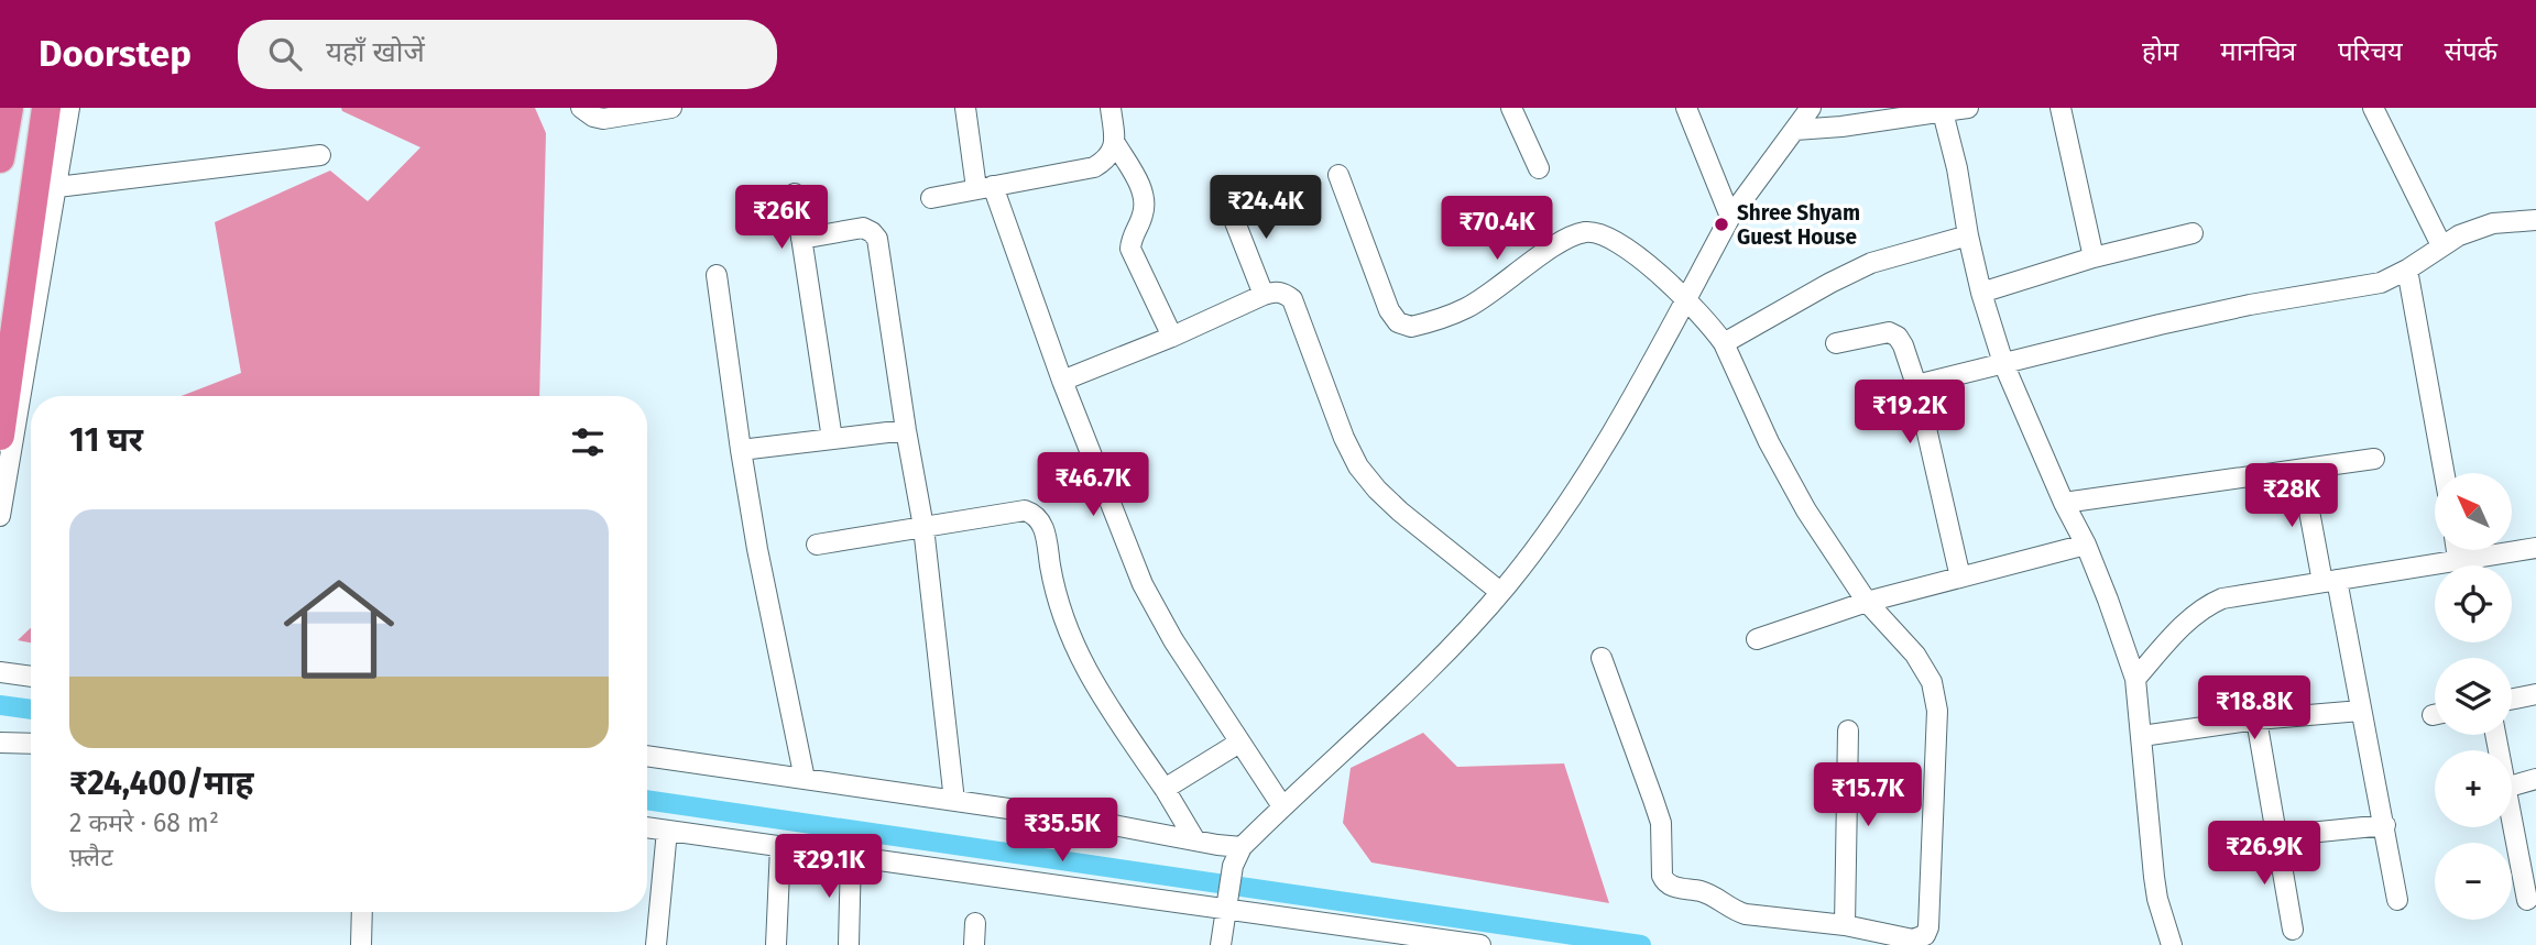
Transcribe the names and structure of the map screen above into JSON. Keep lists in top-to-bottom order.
{
  "places": ["Shree Shyam Guest House"],
  "north": "top left",
  "page": {
    "header": "Doorstep",
    "search": "यहाँ खोजें",
    "nav": [
      "होम",
      "मानचित्र",
      "परिचय",
      "संपर्क"
    ],
    "price": [
      "₹24.4K",
      "₹26K",
      "₹70.4K",
      "₹19.2K",
      "₹46.7K",
      "₹28K",
      "₹18.8K",
      "₹15.7K",
      "₹35.5K",
      "₹26.9K",
      "₹29.1K"
    ],
    "heading": "11 घर",
    "map_buttons": ["+", "−"],
    "list": [
      {
        "name": "₹24,400/माह",
        "note": "2 कमरे · 68 m² · फ़्लैट"
      }
    ]
  }
}
